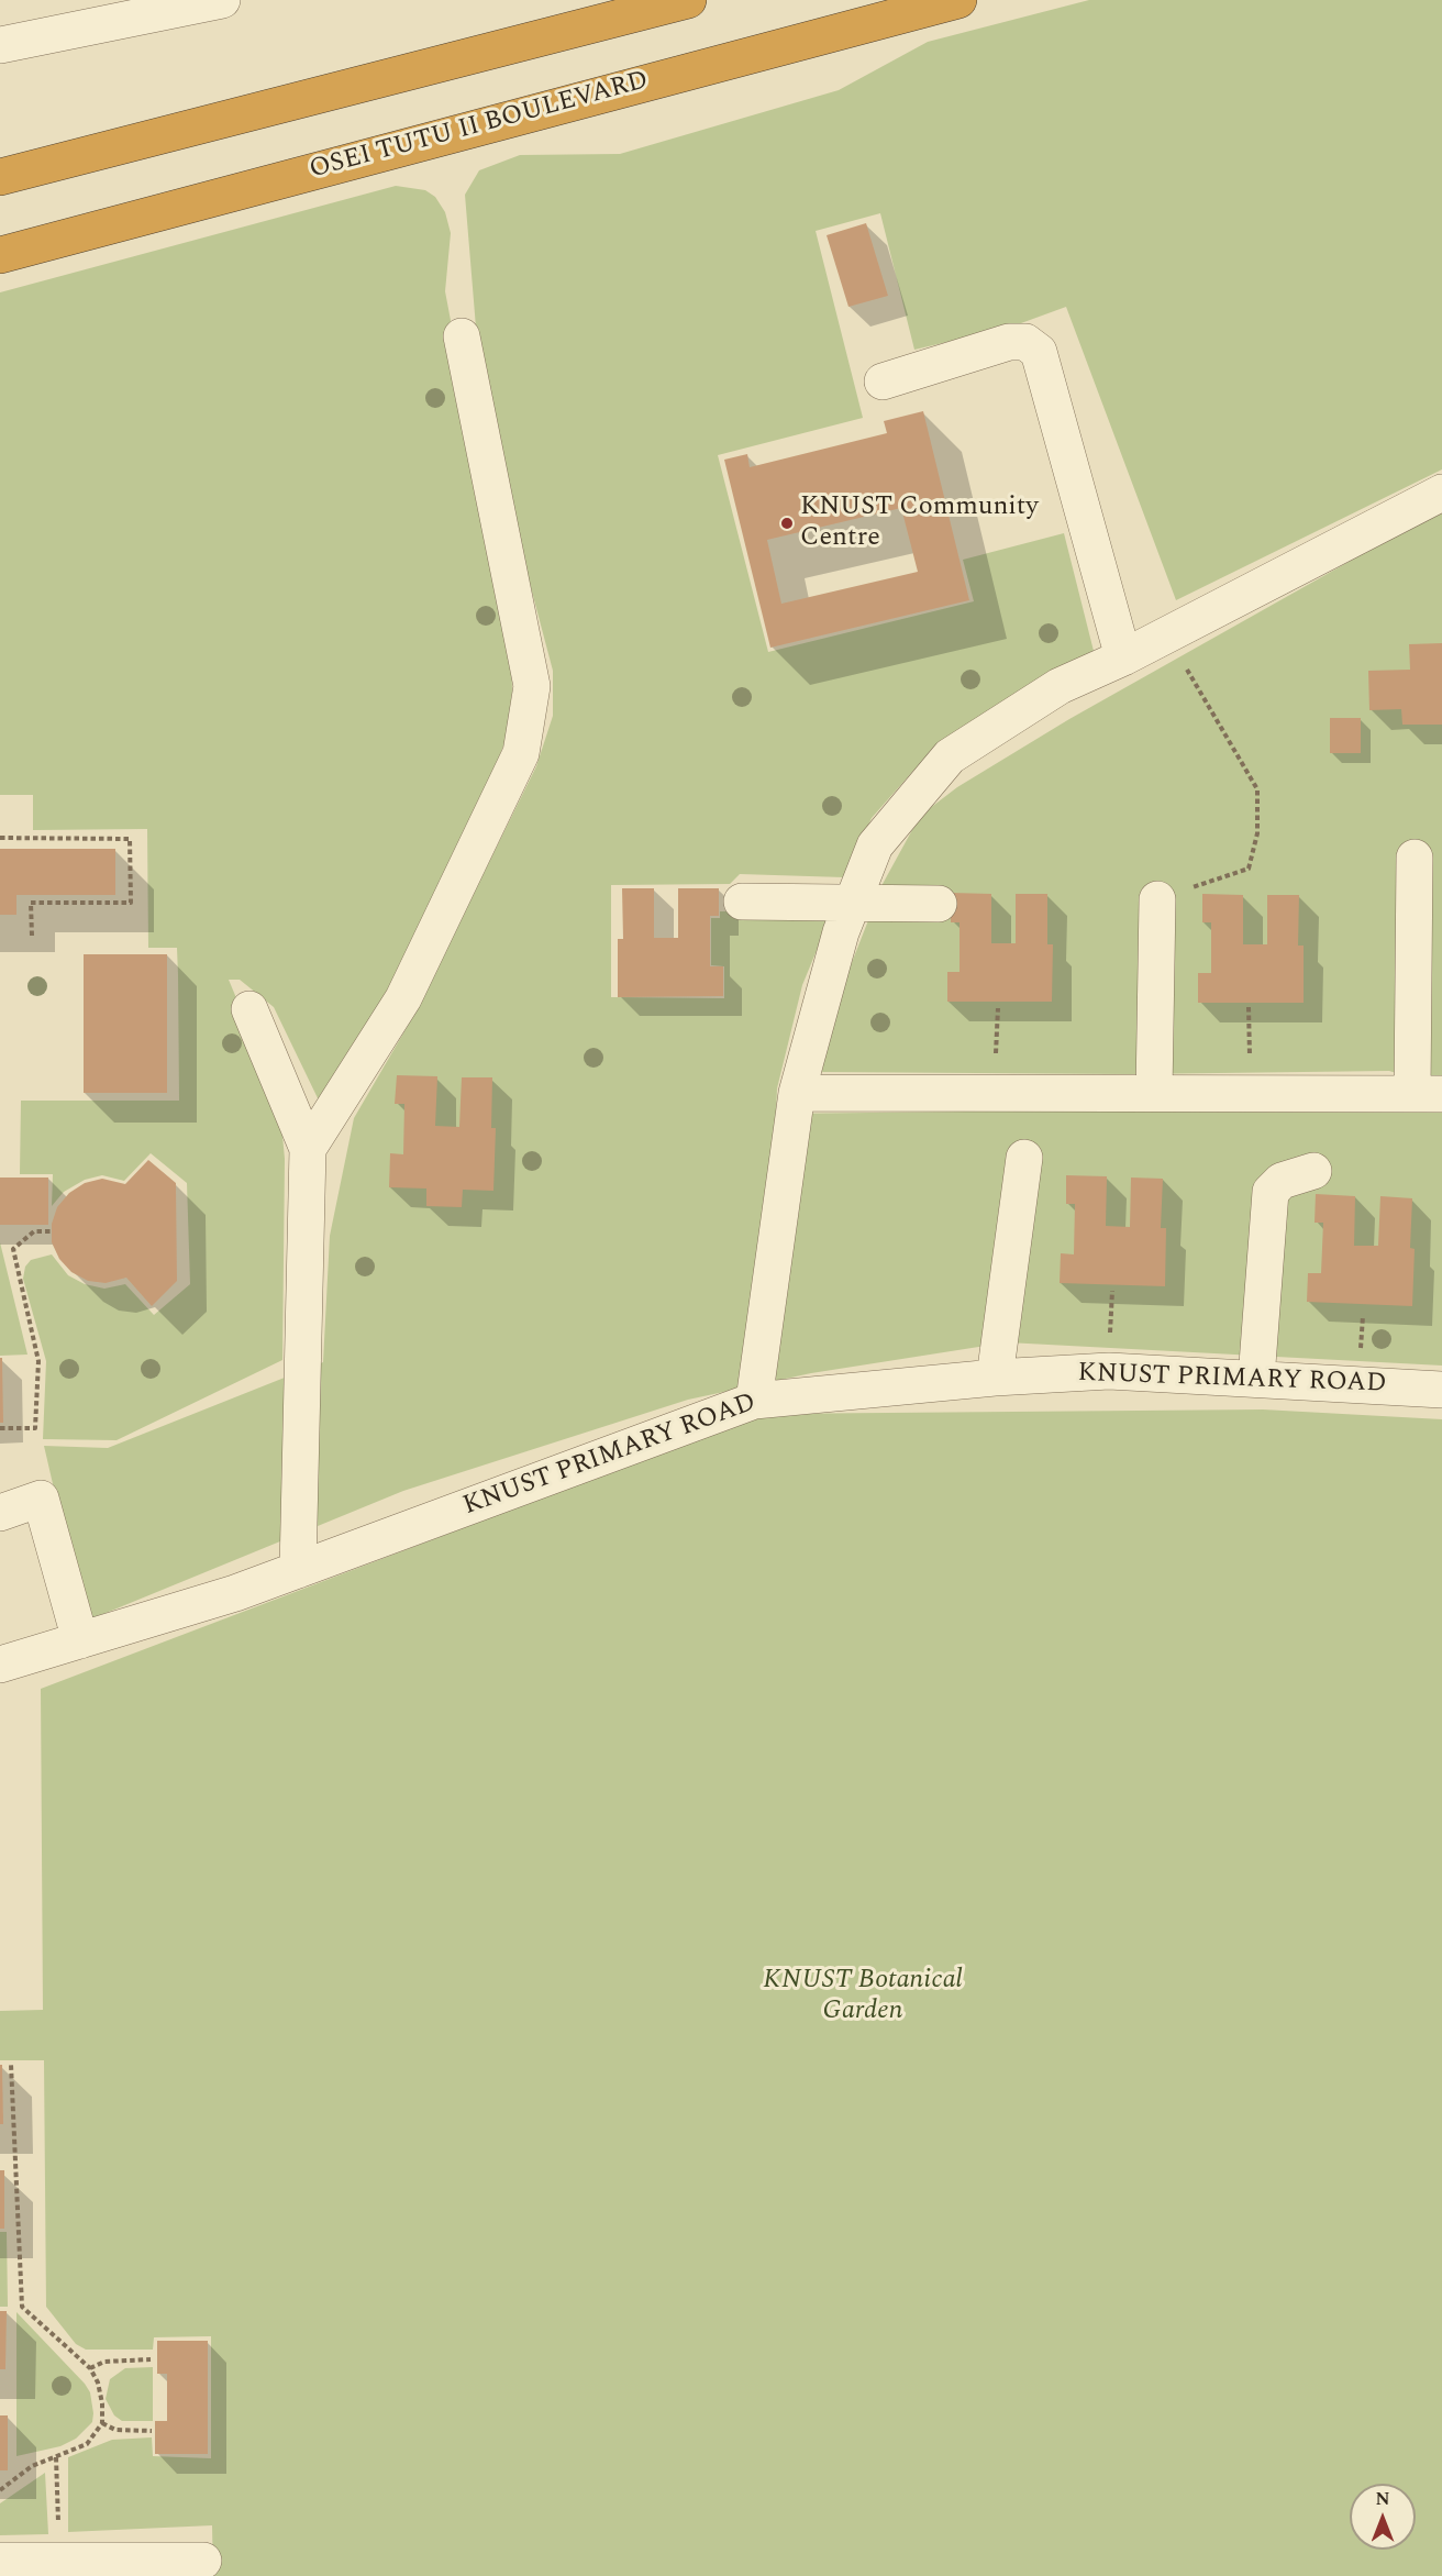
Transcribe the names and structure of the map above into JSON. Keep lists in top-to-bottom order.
{
  "streets": {
    "highway": ["OSEI TUTU II BOULEVARD"],
    "street": ["KNUST PRIMARY ROAD"]
  },
  "parks": ["KNUST Botanical Garden"],
  "places": ["KNUST Community Centre"],
  "north": "top"
}
